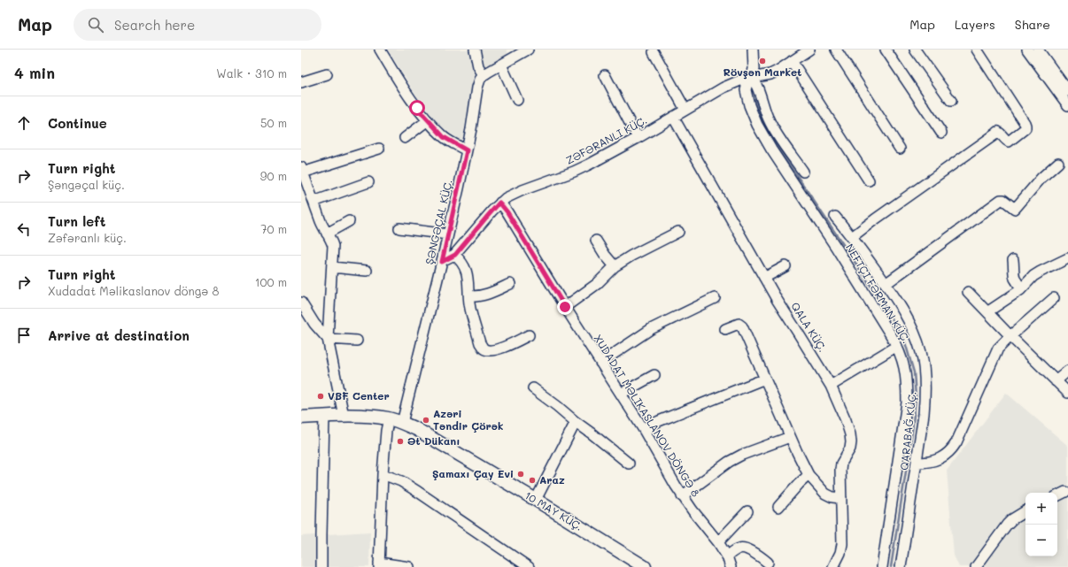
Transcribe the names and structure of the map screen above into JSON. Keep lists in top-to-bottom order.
{
  "streets": {
    "main road": ["10 MAY KÜÇ."],
    "street": [
      "ŞƏNGƏÇAL KÜÇ.",
      "NEFTÇI FƏRMAN KÜÇ.",
      "QALA KÜÇ.",
      "XUDADAT MƏLIKASLANOV DÖNGƏ 8",
      "QARABAĞ KÜÇ."
    ]
  },
  "crossings": [
    ["ŞƏNGƏÇAL KÜÇ.", "10 MAY KÜÇ."]
  ],
  "places": [
    "Rövşən Market",
    "VBF Center",
    "Azəri Təndir Çörək",
    "Ət Dükanı",
    "Şamaxı Çay Evi",
    "Araz"
  ],
  "page": {
    "header": "Map",
    "search": "Search here",
    "nav": ["Map", "Layers", "Share"],
    "heading": ["4 min", "Walk · 310 m"],
    "list": [
      ["Continue", "50 m"],
      ["Turn right", "Şəngəçal küç.", "90 m"],
      ["Turn left", "Zəfəranlı küç.", "70 m"],
      ["Turn right", "Xudadat Məlikaslanov döngə 8", "100 m"],
      "Arrive at destination"
    ],
    "map_buttons": ["+", "−"]
  }
}
